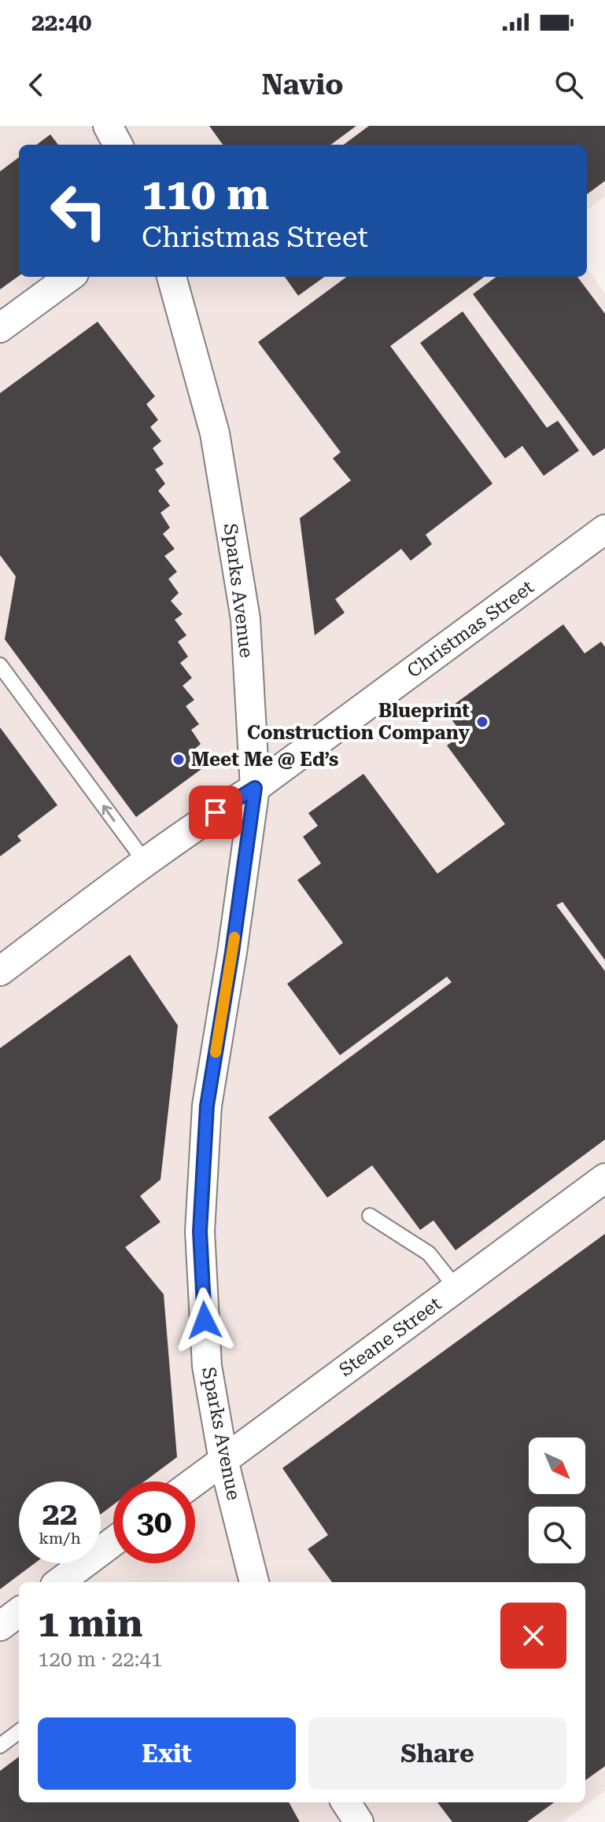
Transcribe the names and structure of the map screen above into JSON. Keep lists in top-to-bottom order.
{
  "streets": {
    "street": ["Sparks Avenue", "Christmas Street", "Steane Street"]
  },
  "crossings": [
    ["Sparks Avenue", "Christmas Street"],
    ["Sparks Avenue", "Steane Street"]
  ],
  "places": ["Blueprint Construction Company", "Meet Me @ Ed’s"],
  "north": "bottom right",
  "page": {
    "status": "22:40",
    "header": "Navio",
    "turn": ["110 m", "Christmas Street"],
    "speed": "22 km/h",
    "limit": "30",
    "heading": ["1 min", "120 m · 22:41"],
    "buttons": ["Exit", "Share"]
  }
}
